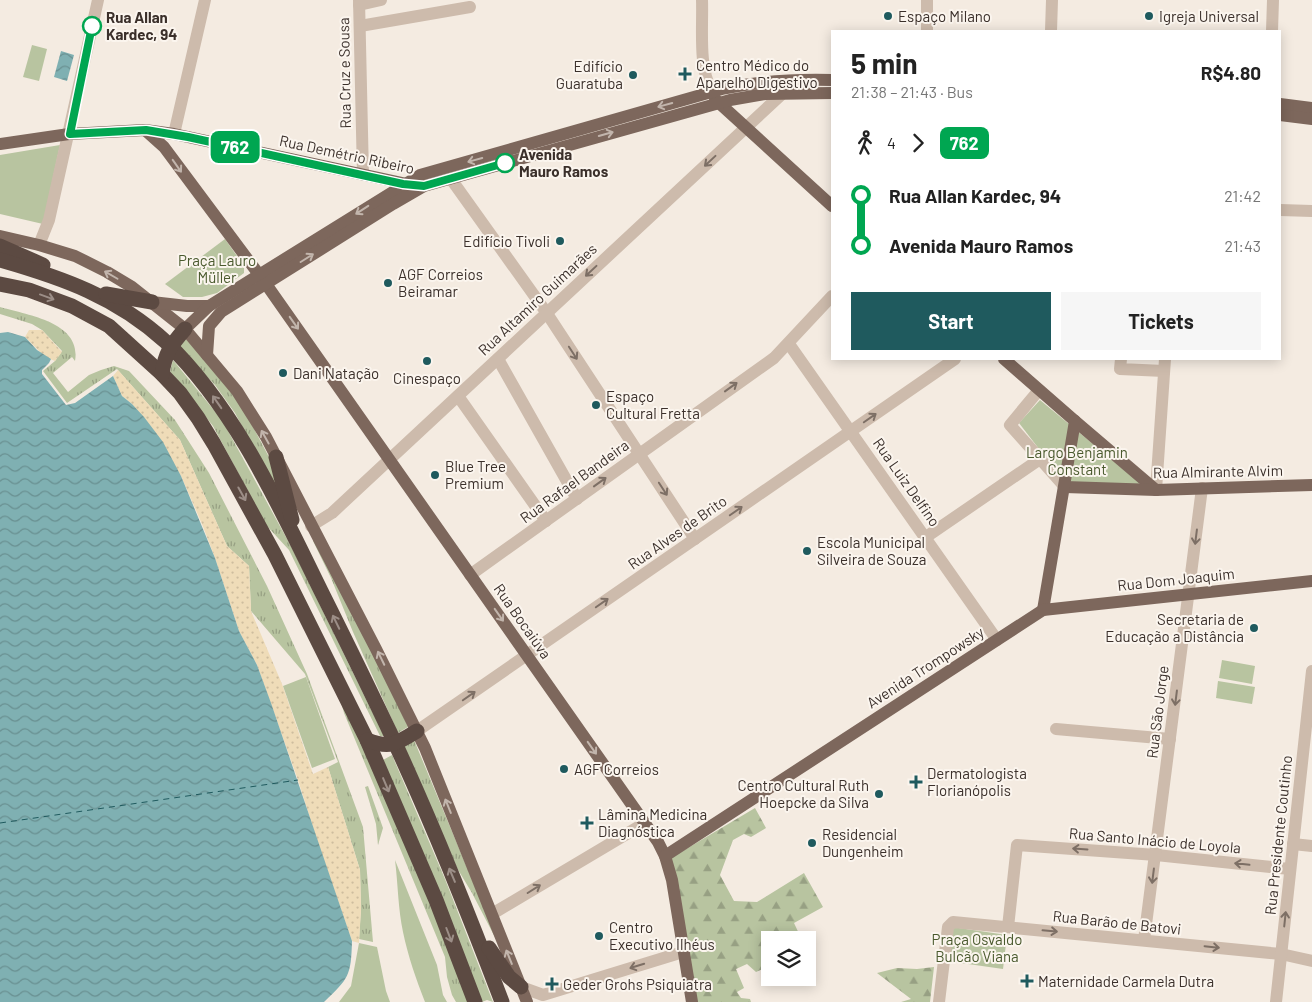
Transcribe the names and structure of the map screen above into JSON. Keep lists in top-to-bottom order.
{
  "streets": {
    "main road": [
      "Rua Demétrio Ribeiro",
      "Rua Almirante Alvim",
      "Rua Dom Joaquim",
      "Rua Bocaiúva",
      "Avenida Trompowsky"
    ],
    "street": [
      "Rua Cruz e Sousa",
      "Rua Altamiro Guimarães",
      "Rua Rafael Bandeira",
      "Rua Luiz Delfino",
      "Rua Alves de Brito",
      "Rua São Jorge",
      "Rua Presidente Coutinho",
      "Rua Santo Inácio de Loyola",
      "Rua Barão de Batovi"
    ]
  },
  "crossings": [
    ["Rua Cruz e Sousa", "Rua Demétrio Ribeiro"],
    ["Rua Demétrio Ribeiro", "Rua Bocaiúva"],
    ["Rua Altamiro Guimarães", "Rua Bocaiúva"],
    ["Rua Almirante Alvim", "Rua São Jorge"],
    ["Rua Rafael Bandeira", "Rua Luiz Delfino"],
    ["Rua Rafael Bandeira", "Rua Bocaiúva"],
    ["Rua Luiz Delfino", "Rua Alves de Brito"],
    ["Rua Luiz Delfino", "Avenida Trompowsky"],
    ["Rua Alves de Brito", "Rua Bocaiúva"],
    ["Rua Dom Joaquim", "Avenida Trompowsky"],
    ["Rua Dom Joaquim", "Rua São Jorge"],
    ["Rua Bocaiúva", "Avenida Trompowsky"],
    ["Rua São Jorge", "Rua Santo Inácio de Loyola"],
    ["Rua São Jorge", "Rua Barão de Batovi"],
    ["Rua Presidente Coutinho", "Rua Santo Inácio de Loyola"],
    ["Rua Presidente Coutinho", "Rua Barão de Batovi"],
    ["Rua Santo Inácio de Loyola", "Rua Barão de Batovi"]
  ],
  "one_way": [
    "Rua Altamiro Guimarães",
    "Rua Rafael Bandeira",
    "Rua Alves de Brito",
    "Rua São Jorge",
    "Rua Santo Inácio de Loyola",
    "Rua Barão de Batovi"
  ],
  "parks": ["Praça Lauro Müller", "Largo Benjamin Constant", "Praça Osvaldo Bulcão Viana"],
  "places": {
    "other": [
      "Espaço Milano",
      "Igreja Universal",
      "Rua Allan Kardec, 94",
      "Edifício Guaratuba",
      "Avenida Mauro Ramos",
      "Edifício Tivoli",
      "AGF Correios Beiramar",
      "Cinespaço",
      "Dani Natação",
      "Espaço Cultural Fretta",
      "Blue Tree Premium",
      "Escola Municipal Silveira de Souza",
      "Secretaria de Educação a Distância",
      "AGF Correios",
      "Centro Cultural Ruth Hoepcke da Silva",
      "Residencial Dungenheim",
      "Centro Executivo Ilhéus"
    ],
    "health": [
      "Centro Médico do Aparelho Digestivo",
      "Dermatologista Florianópolis",
      "Lâmina Medicina Diagnóstica",
      "Maternidade Carmela Dutra",
      "Geder Grohs Psiquiatra"
    ]
  },
  "lines": ["bus line 762"],
  "page": {
    "on_map": "762",
    "heading": ["5 min", "21:38 – 21:43 · Bus", "R$4.80"],
    "legs": ["4", "762"],
    "list": [
      {
        "name": "Rua Allan Kardec, 94",
        "value": "21:42"
      },
      {
        "name": "Avenida Mauro Ramos",
        "value": "21:43"
      }
    ],
    "buttons": ["Start", "Tickets"]
  }
}
